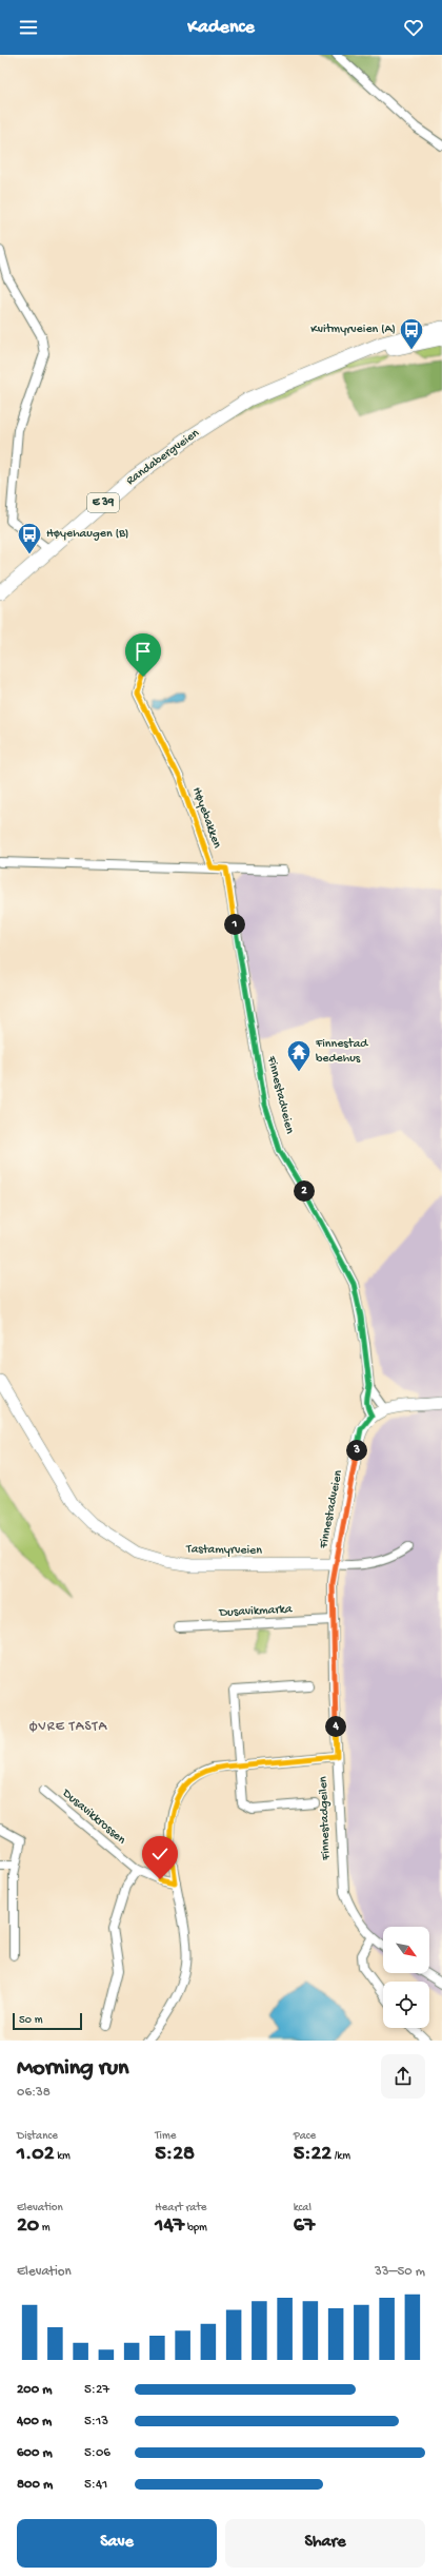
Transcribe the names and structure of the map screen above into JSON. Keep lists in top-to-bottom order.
{
  "streets": {
    "highway": ["Randabergveien", "E 39"],
    "main road": ["Finnestadveien", "Tastamyrveien"],
    "street": [
      "Høyebakken",
      "Dusavikmarka",
      "Dusavikkrossen",
      "Finnestadgeilen"
    ]
  },
  "crossings": [
    ["Finnestadveien", "Tastamyrveien"],
    ["Finnestadveien", "Finnestadgeilen"],
    ["Tastamyrveien", "Finnestadgeilen"],
    ["Dusavikmarka", "Finnestadgeilen"]
  ],
  "districts": ["ØVRE TASTA"],
  "places": {
    "bus stop": ["Kvitmyrveien (A)", "Høyehaugen (B)"],
    "temple": ["Finnestad bedehus"]
  },
  "scale_bar": "50 m",
  "north": "bottom right",
  "page": {
    "header": "Kadence",
    "pins": [
      "1",
      "2",
      "3",
      "4"
    ],
    "scale": "50 m",
    "heading": ["Morning run", "06:38"],
    "stats": [
      ["Distance", "1.02 km"],
      ["Time", "5:28"],
      ["Pace", "5:22 /km"],
      ["Elevation", "20 m"],
      ["Heart rate", "147 bpm"],
      ["kcal", "67"]
    ],
    "chart": ["Elevation", "33–50 m"],
    "list": [
      {
        "name": "200 m",
        "note": "5:27"
      },
      {
        "name": "400 m",
        "note": "5:13"
      },
      {
        "name": "600 m",
        "note": "5:06"
      },
      {
        "name": "800 m",
        "note": "5:41"
      }
    ],
    "buttons": ["Save", "Share"]
  }
}
